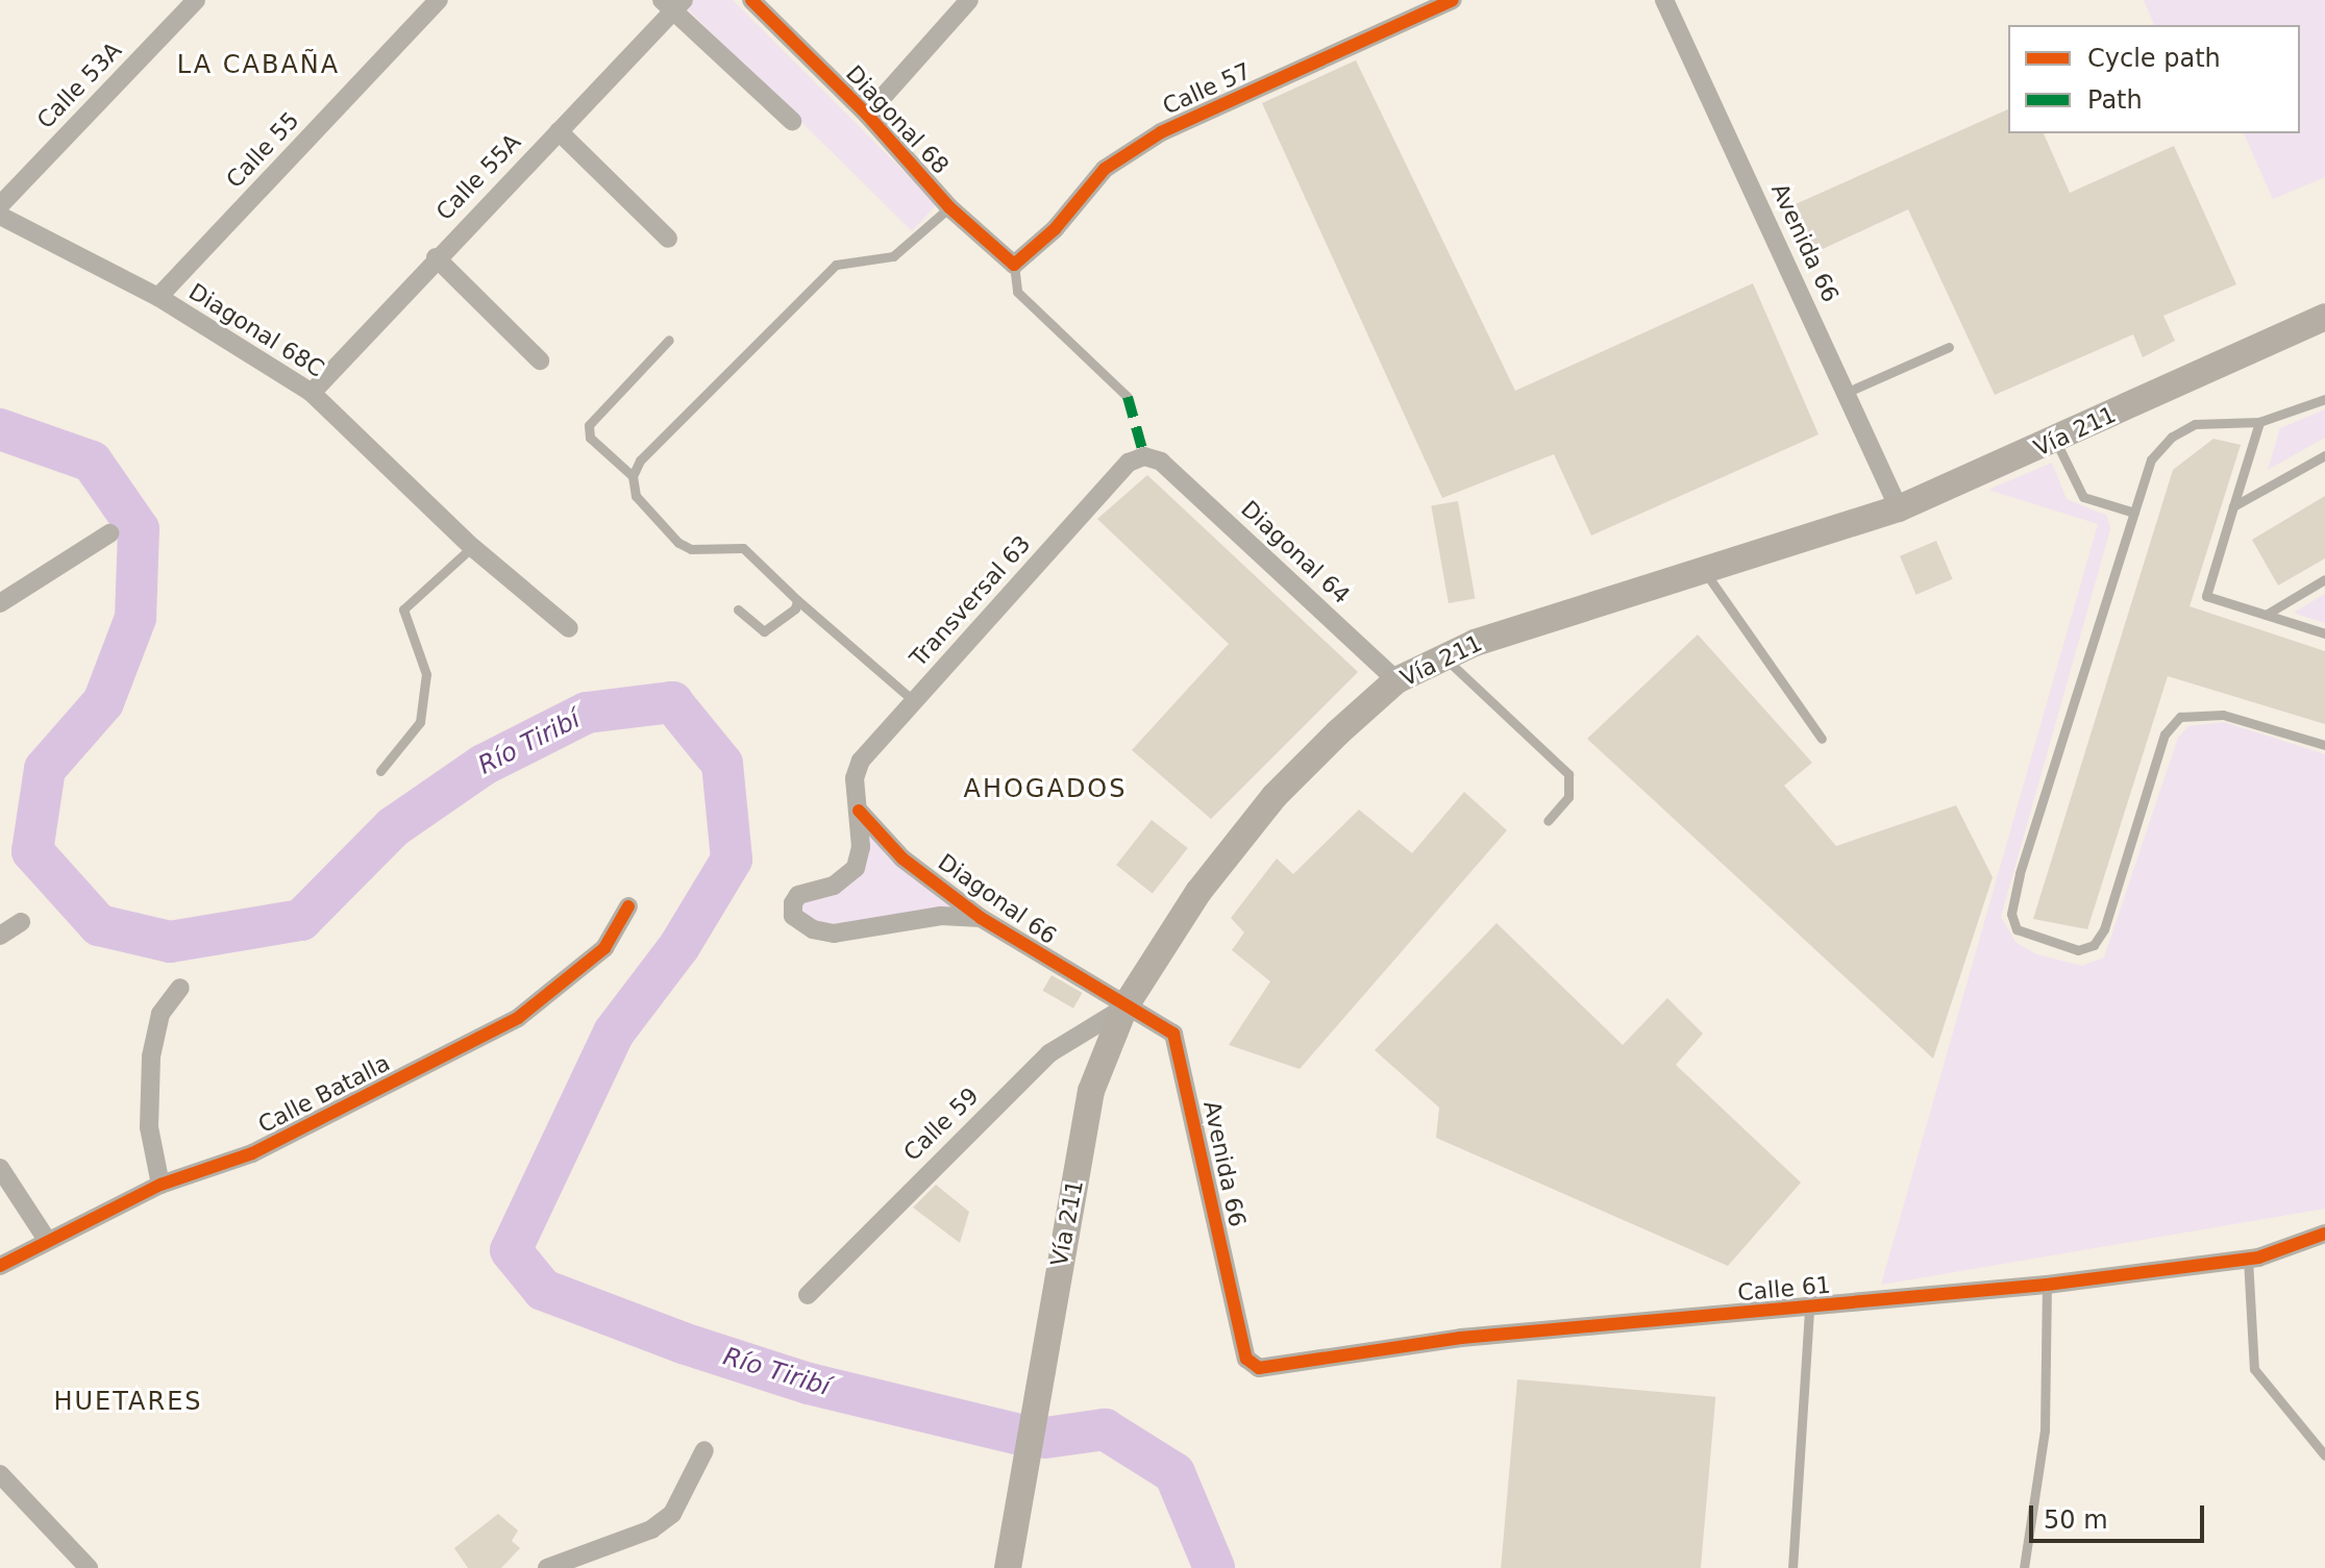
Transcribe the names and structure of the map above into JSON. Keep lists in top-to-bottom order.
{
  "streets": {
    "main road": ["Vía 211"],
    "street": [
      "Calle 53A",
      "Calle 57",
      "Diagonal 68",
      "Calle 55",
      "Calle 55A",
      "Avenida 66",
      "Diagonal 68C",
      "Diagonal 64",
      "Transversal 63",
      "Diagonal 66",
      "Calle Batalla",
      "Calle 59",
      "Calle 61"
    ]
  },
  "crossings": [
    ["Calle 57", "Diagonal 68"],
    ["Calle 55", "Diagonal 68C"],
    ["Calle 55A", "Diagonal 68C"],
    ["Avenida 66", "Vía 211"],
    ["Avenida 66", "Diagonal 66"],
    ["Avenida 66", "Calle 59"],
    ["Avenida 66", "Calle 61"],
    ["Vía 211", "Diagonal 64"],
    ["Vía 211", "Diagonal 66"],
    ["Vía 211", "Calle 59"],
    ["Diagonal 64", "Transversal 63"],
    ["Transversal 63", "Diagonal 66"],
    ["Diagonal 66", "Calle 59"]
  ],
  "districts": ["LA CABAÑA", "AHOGADOS", "HUETARES"],
  "water": ["Río Tiribí"],
  "legend": ["Cycle path", "Path"],
  "scale_bar": "50 m"
}
